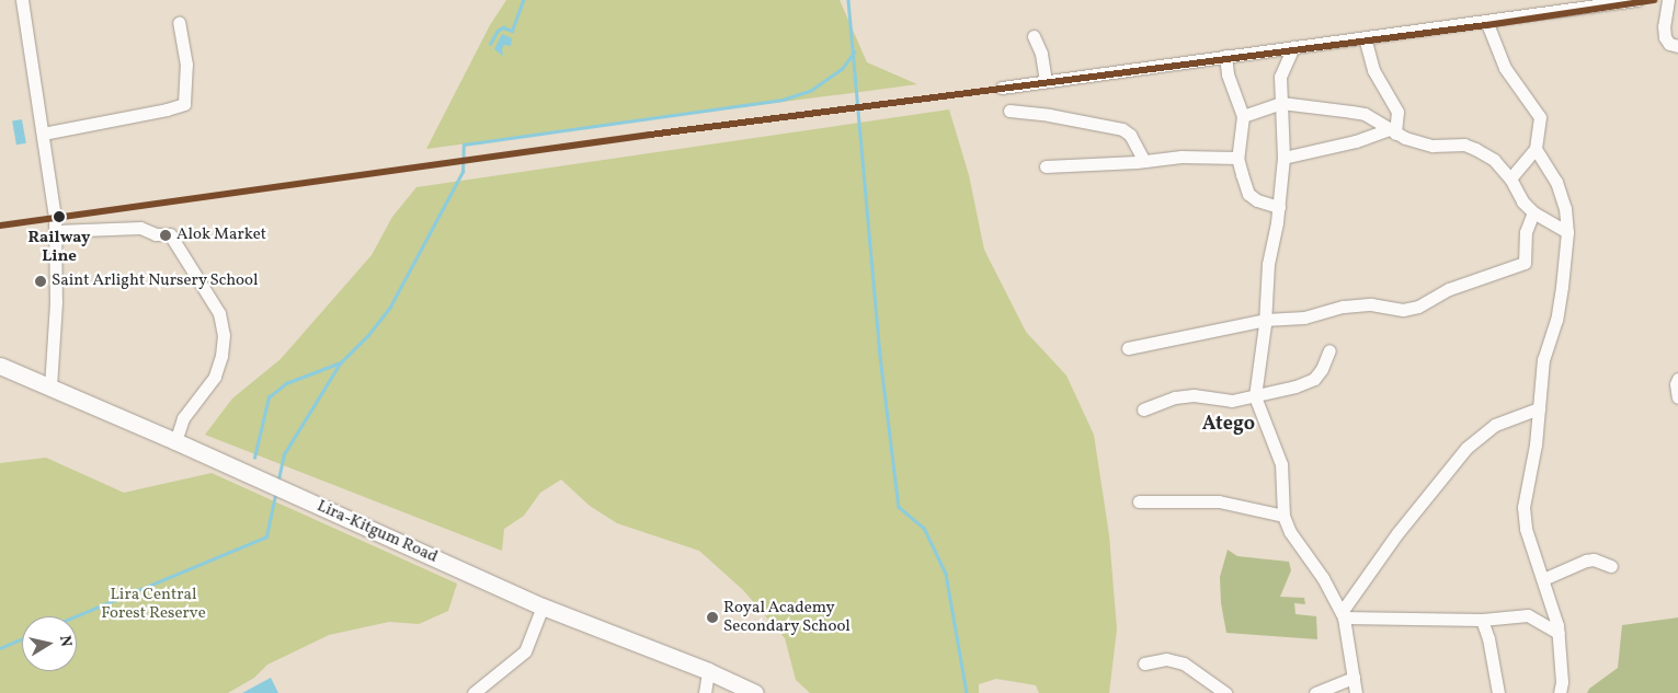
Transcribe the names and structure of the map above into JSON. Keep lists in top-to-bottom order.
{
  "streets": {
    "main road": ["Lira-Kitgum Road"]
  },
  "districts": ["Atego"],
  "parks": ["Lira Central Forest Reserve"],
  "places": [
    "Railway Line",
    "Alok Market",
    "Saint Arlight Nursery School",
    "Royal Academy Secondary School"
  ],
  "north": "right"
}
